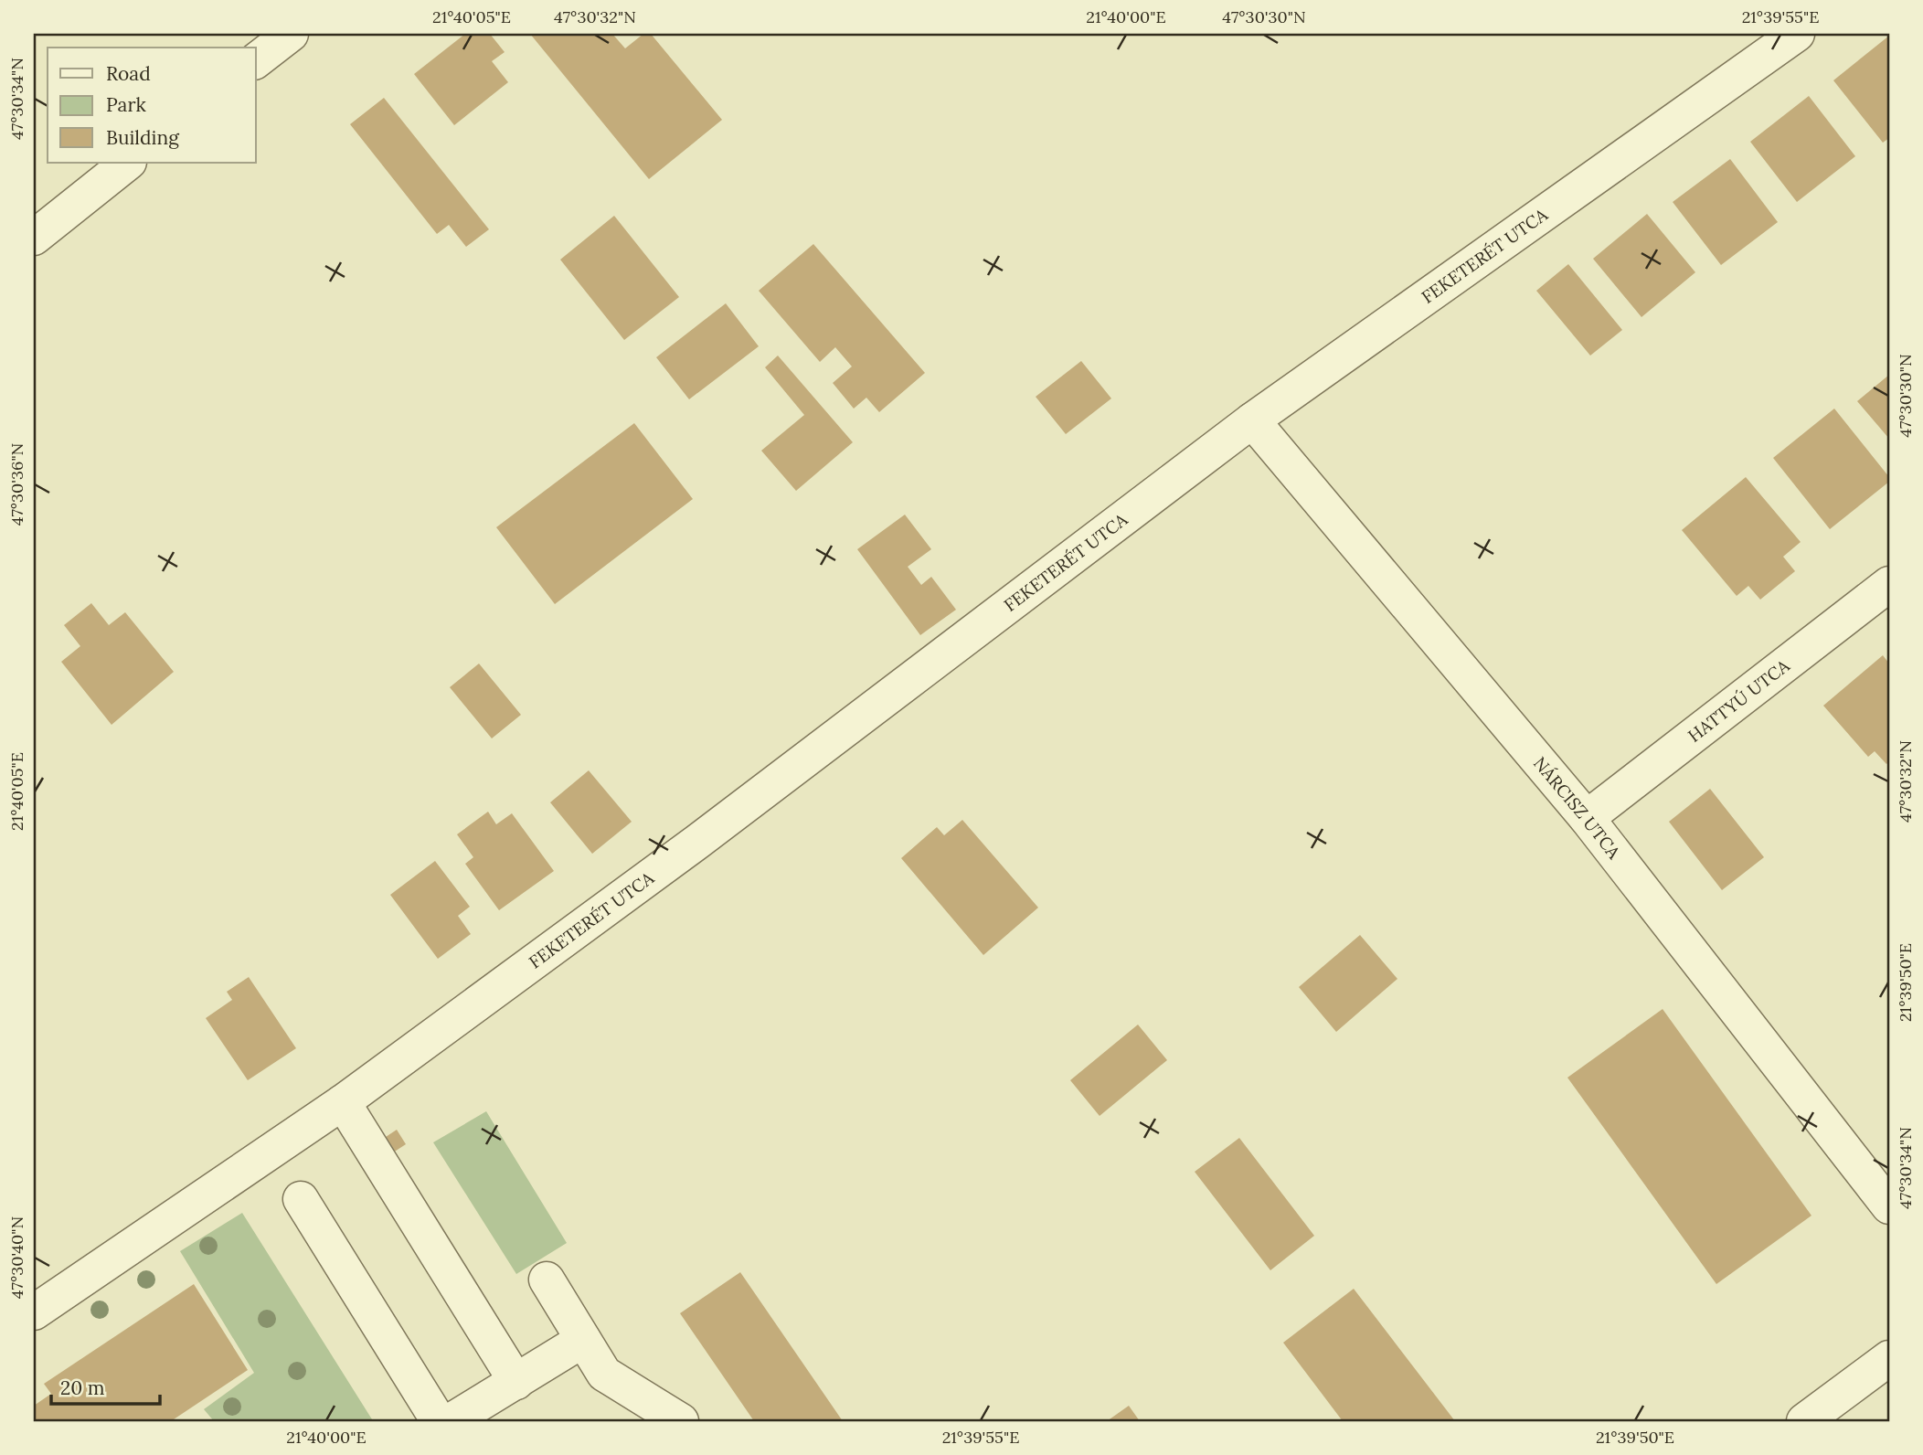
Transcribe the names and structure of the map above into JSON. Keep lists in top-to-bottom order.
{
  "streets": {
    "street": ["FEKETERÉT UTCA", "HATTYÚ UTCA", "NÁRCISZ UTCA"]
  },
  "crossings": [
    ["FEKETERÉT UTCA", "NÁRCISZ UTCA"],
    ["HATTYÚ UTCA", "NÁRCISZ UTCA"]
  ],
  "legend": ["Road", "Park", "Building"],
  "scale_bar": "20 m",
  "coordinates": [
    "21°40'05\"E",
    "47°30'32\"N",
    "21°40'00\"E",
    "47°30'30\"N",
    "21°39'55\"E",
    "47°30'34\"N",
    "47°30'36\"N",
    "21°39'50\"E",
    "47°30'40\"N"
  ]
}
